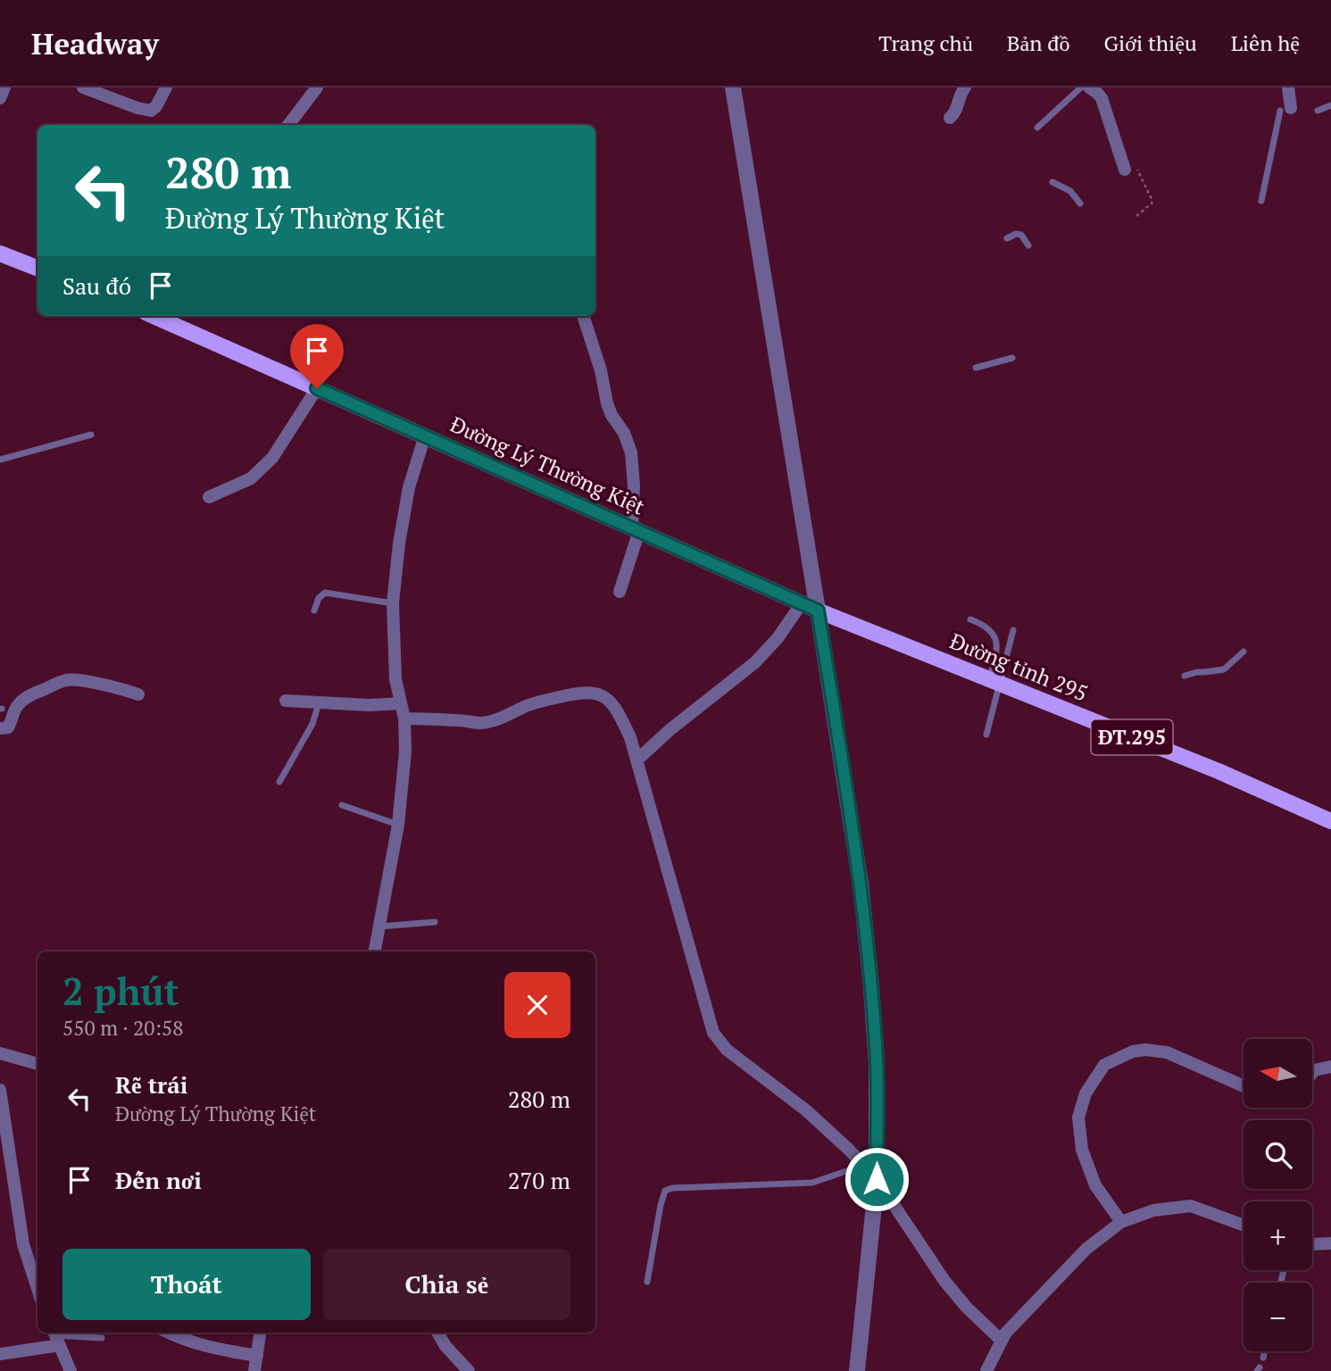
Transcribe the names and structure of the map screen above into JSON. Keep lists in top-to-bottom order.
{
  "streets": {
    "main road": ["Đường Lý Thường Kiệt", "Đường tỉnh 295", "ĐT.295"]
  },
  "crossings": [
    ["Đường Lý Thường Kiệt", "Đường tỉnh 295"]
  ],
  "north": "left",
  "page": {
    "header": "Headway",
    "nav": [
      "Trang chủ",
      "Bản đồ",
      "Giới thiệu",
      "Liên hệ"
    ],
    "turn": ["280 m", "Đường Lý Thường Kiệt"],
    "then": "Sau đó",
    "heading": ["2 phút", "550 m · 20:58"],
    "map_buttons": ["+", "−"],
    "list": [
      {
        "name": "Rẽ trái",
        "note": "Đường Lý Thường Kiệt",
        "value": "280 m"
      },
      {
        "name": "Đến nơi",
        "value": "270 m"
      }
    ],
    "buttons": ["Thoát", "Chia sẻ"]
  }
}
